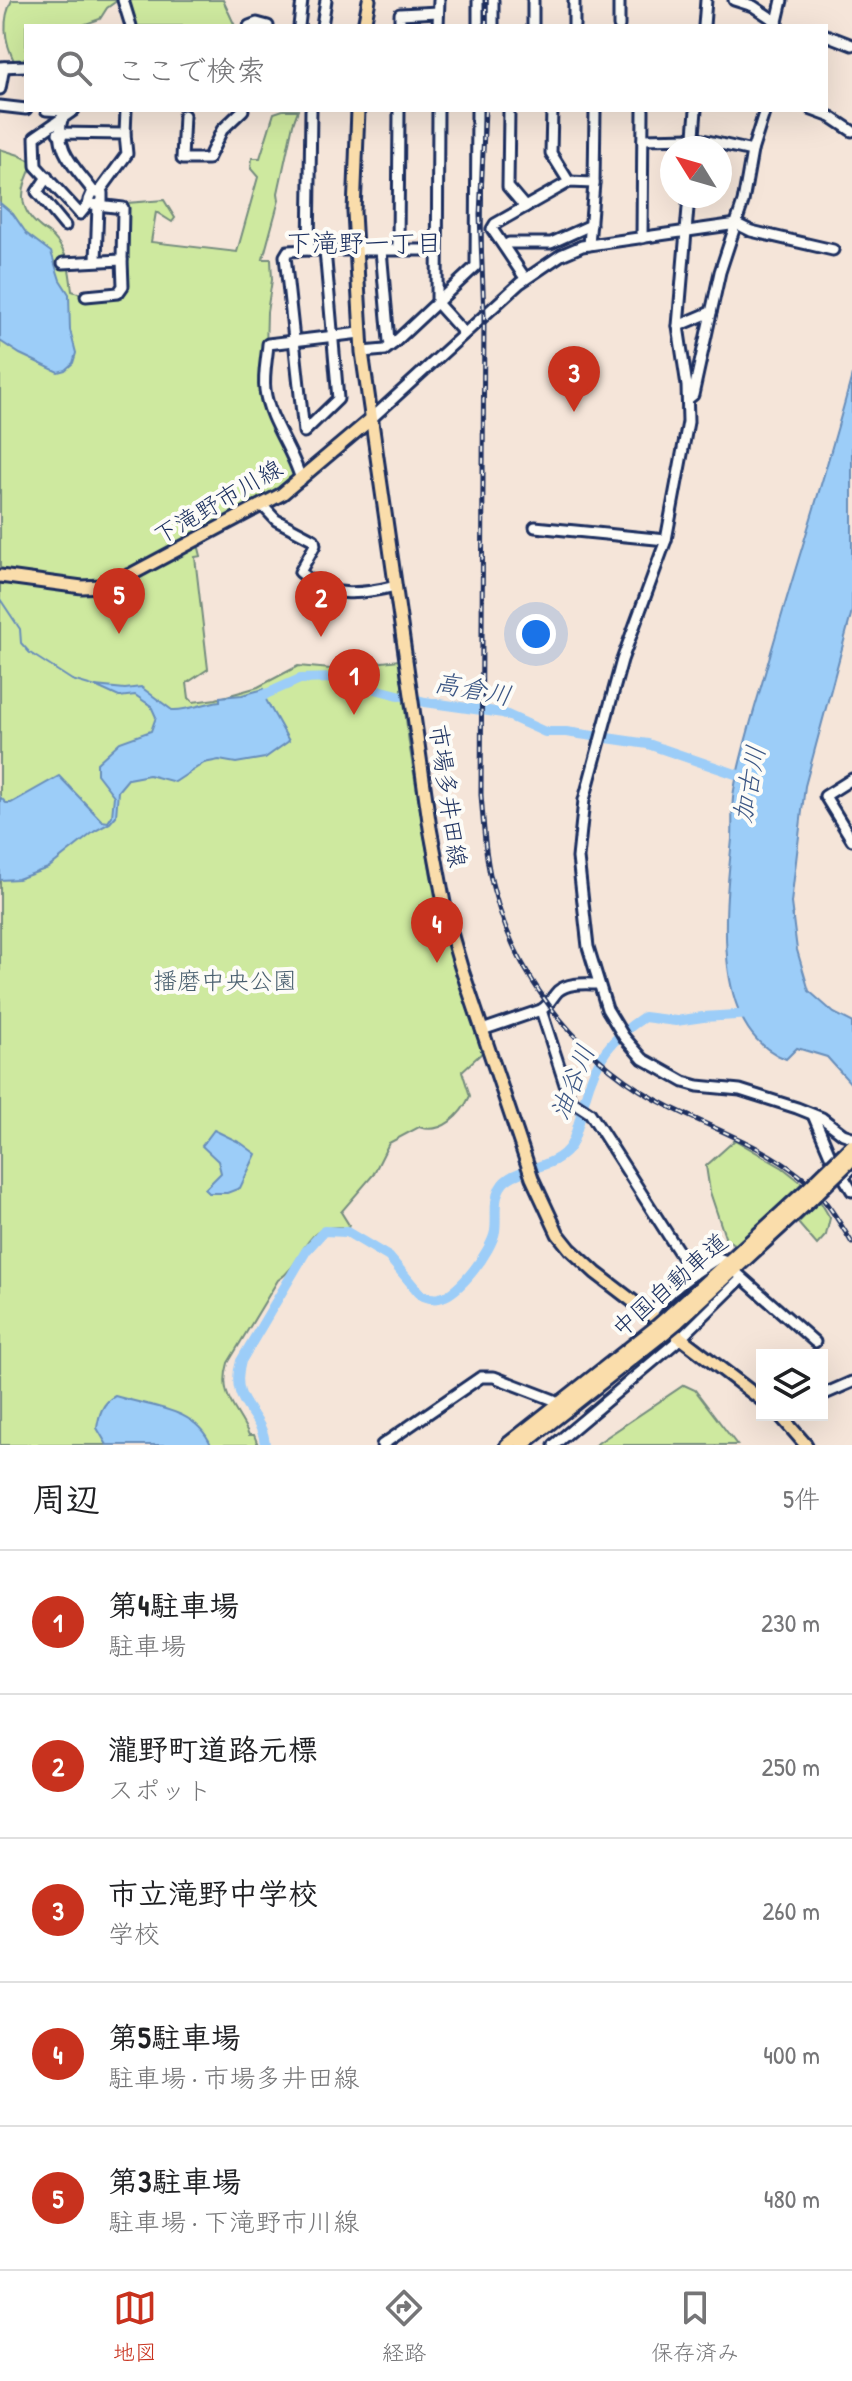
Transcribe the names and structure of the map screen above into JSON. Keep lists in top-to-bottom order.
{
  "streets": {
    "highway": ["中国自動車道"],
    "main road": ["下滝野市川線", "市場多井田線"]
  },
  "crossings": [
    ["下滝野市川線", "市場多井田線"]
  ],
  "districts": ["下滝野一丁目"],
  "water": ["高倉川", "加古川", "油谷川"],
  "parks": ["播磨中央公園"],
  "north": "top left",
  "page": {
    "search": "ここで検索",
    "pins": [
      "3",
      "5",
      "2",
      "1",
      "4"
    ],
    "heading": ["周辺", "5件"],
    "list": [
      {
        "mark": "1",
        "name": "第4駐車場",
        "note": "駐車場",
        "value": "230 m"
      },
      {
        "mark": "2",
        "name": "瀧野町道路元標",
        "note": "スポット",
        "value": "250 m"
      },
      {
        "mark": "3",
        "name": "市立滝野中学校",
        "note": "学校",
        "value": "260 m"
      },
      {
        "mark": "4",
        "name": "第5駐車場",
        "note": "駐車場 · 市場多井田線",
        "value": "400 m"
      },
      {
        "mark": "5",
        "name": "第3駐車場",
        "note": "駐車場 · 下滝野市川線",
        "value": "480 m"
      }
    ],
    "nav": ["地図", "経路", "保存済み"]
  }
}
